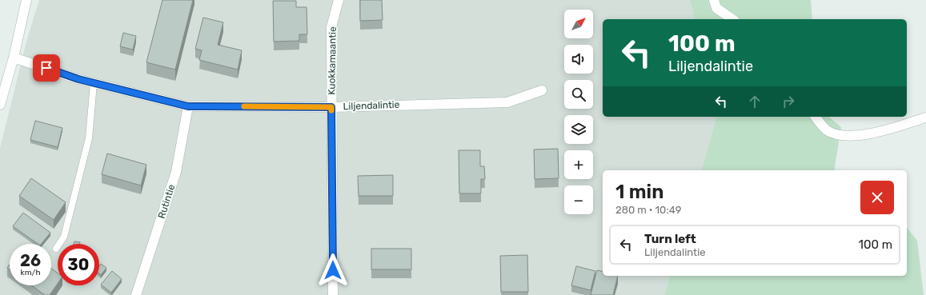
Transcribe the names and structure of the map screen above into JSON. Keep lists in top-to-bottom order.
{
  "streets": {
    "street": ["Kuokkamaantie", "Liljendalintie", "Rutintie"]
  },
  "crossings": [
    ["Kuokkamaantie", "Liljendalintie"],
    ["Liljendalintie", "Rutintie"]
  ],
  "north": "top right",
  "page": {
    "map_buttons": ["+", "−"],
    "turn": ["100 m", "Liljendalintie"],
    "heading": ["1 min", "280 m · 10:49"],
    "list": [
      {
        "name": "Turn left",
        "note": "Liljendalintie",
        "value": "100 m"
      }
    ],
    "speed": "26 km/h",
    "limit": "30"
  }
}
